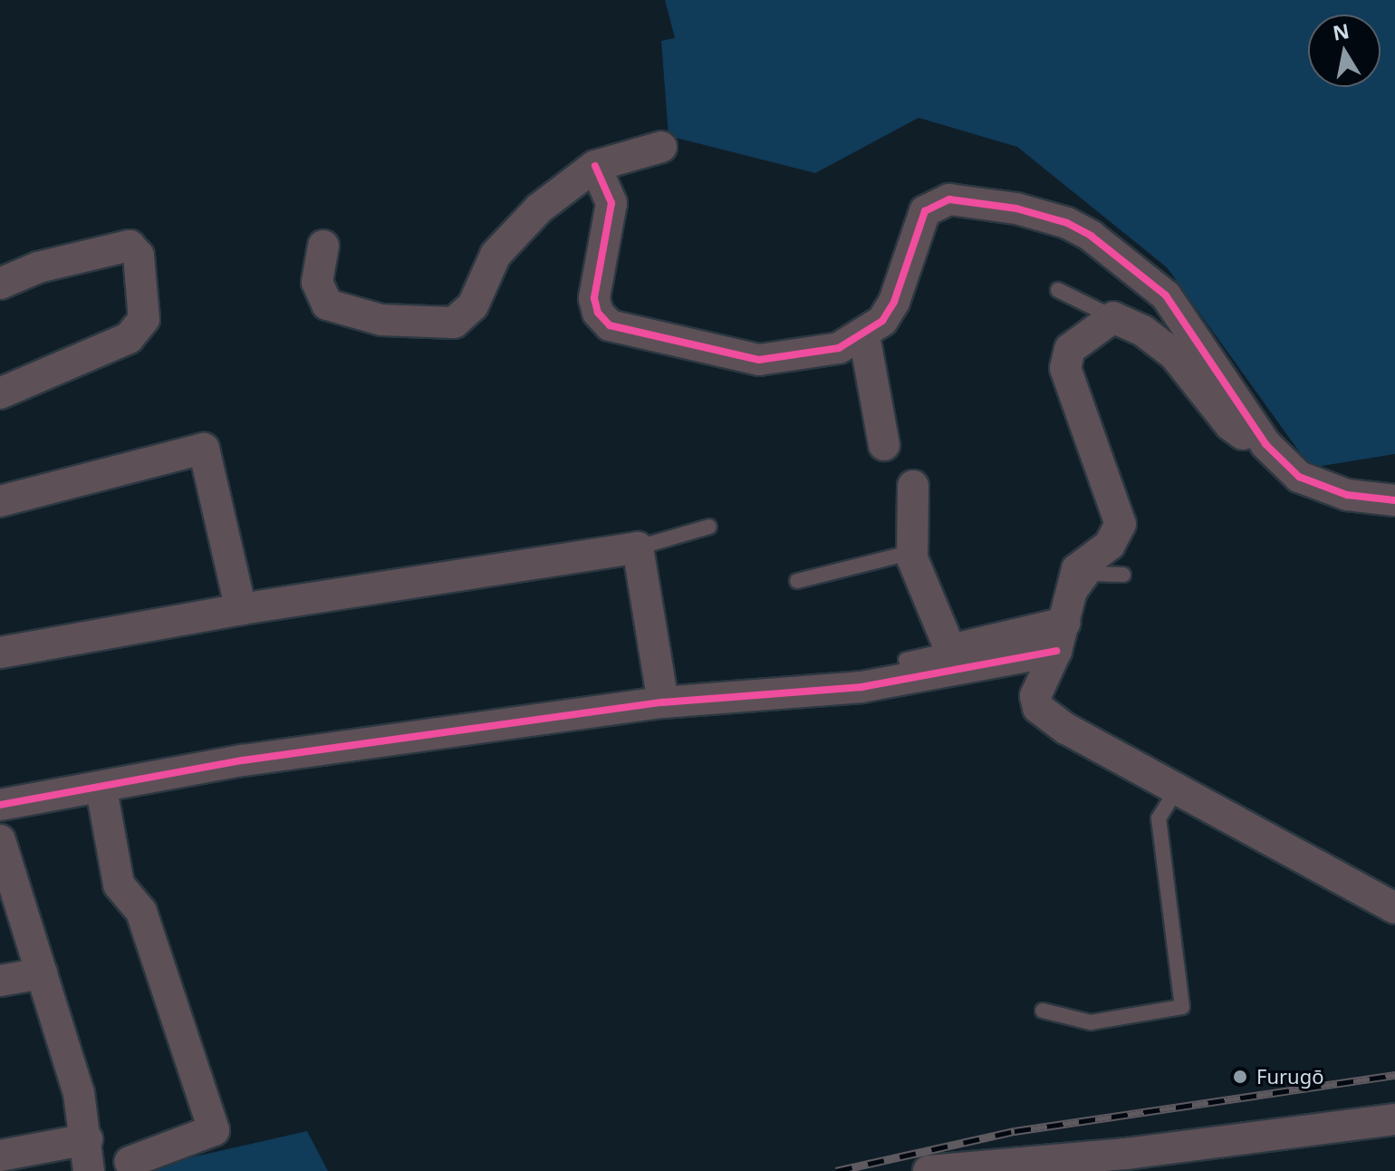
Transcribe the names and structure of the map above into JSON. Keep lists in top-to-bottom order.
{
  "places": ["Furugō"],
  "north": "top"
}
